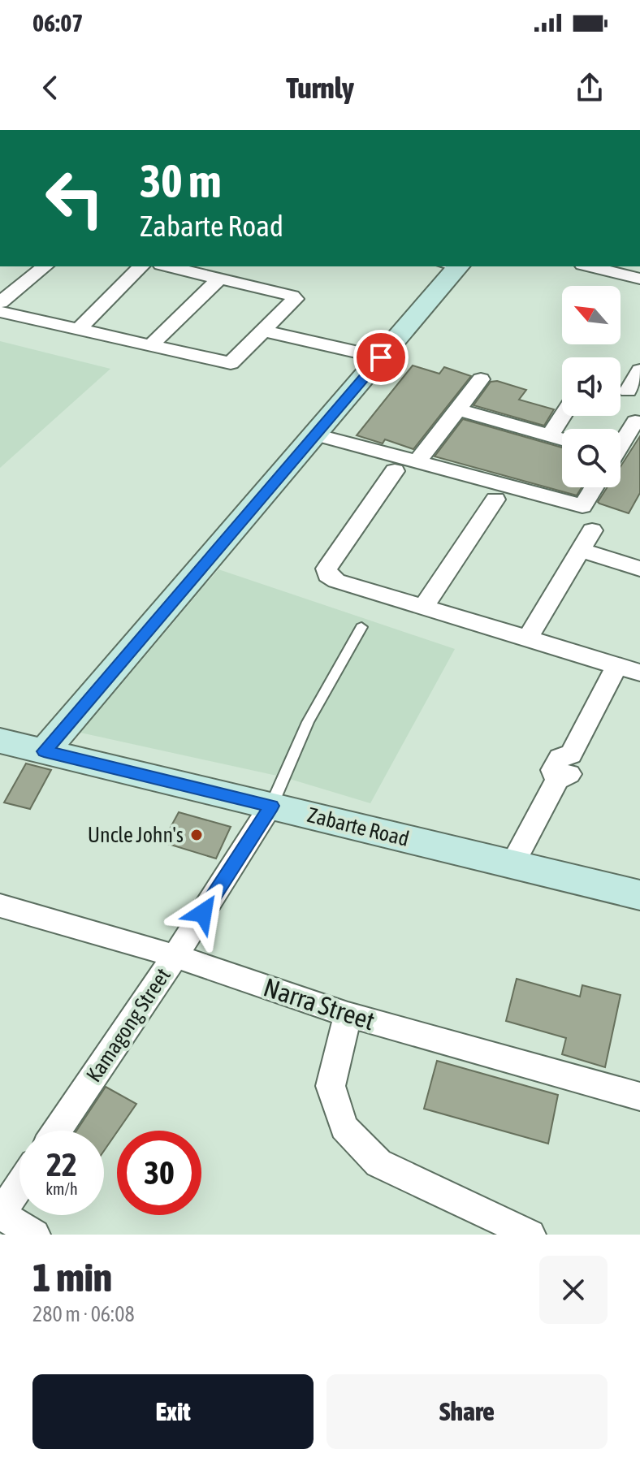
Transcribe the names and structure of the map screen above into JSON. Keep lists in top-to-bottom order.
{
  "streets": {
    "street": ["Zabarte Road", "Narra Street", "Kamagong Street"]
  },
  "crossings": [
    ["Zabarte Road", "Kamagong Street"],
    ["Narra Street", "Kamagong Street"]
  ],
  "places": ["Uncle John's"],
  "north": "top left",
  "page": {
    "status": "06:07",
    "header": "Turnly",
    "turn": ["30 m", "Zabarte Road"],
    "speed": "22 km/h",
    "limit": "30",
    "heading": ["1 min", "280 m · 06:08"],
    "buttons": ["Exit", "Share"]
  }
}
